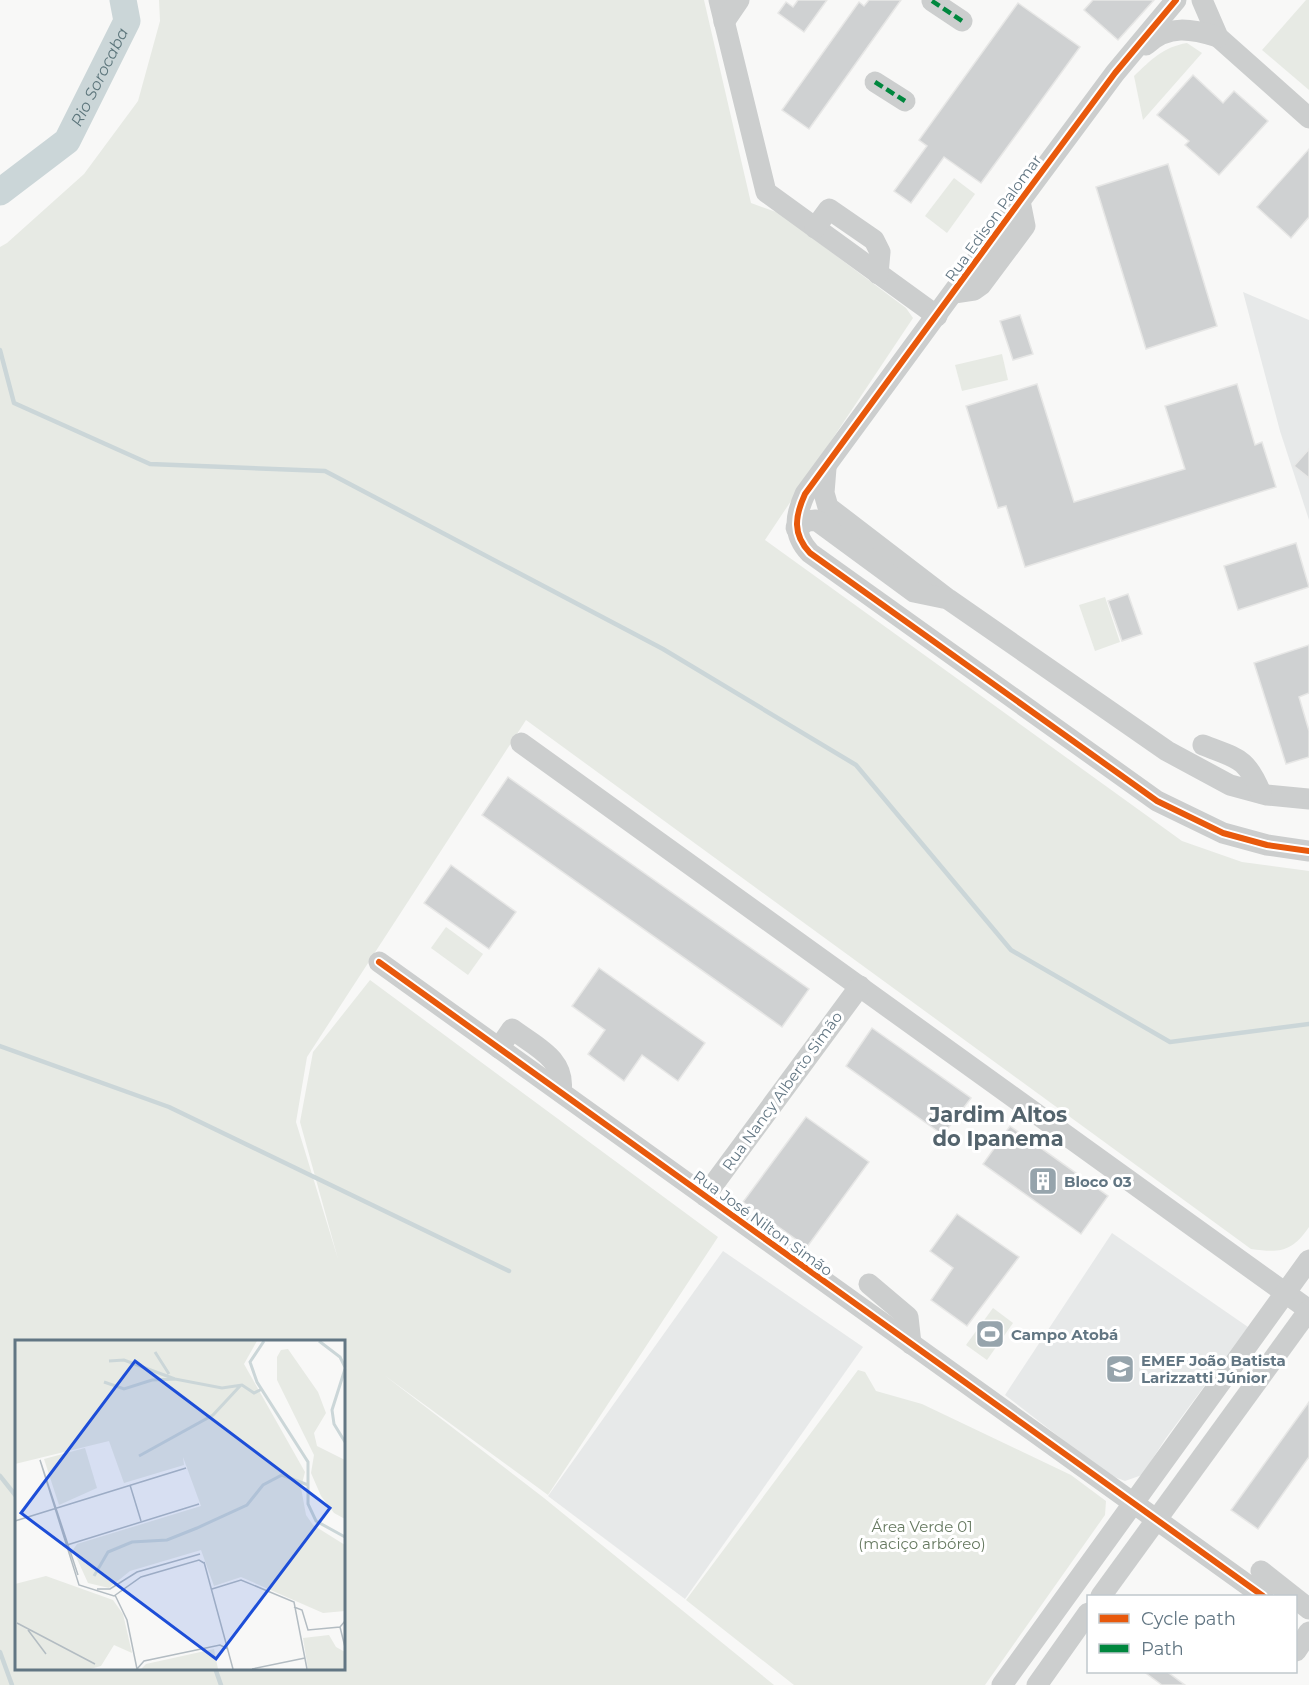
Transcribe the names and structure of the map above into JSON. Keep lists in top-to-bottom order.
{
  "streets": {
    "street": ["Rua Edison Palomar", "Rua Nancy Alberto Simão", "Rua José Nilton Simão"]
  },
  "crossings": [
    ["Rua Nancy Alberto Simão", "Rua José Nilton Simão"]
  ],
  "districts": ["Jardim Altos do Ipanema"],
  "water": ["Rio Sorocaba"],
  "parks": ["Área Verde 01 (maciço arbóreo)"],
  "places": {
    "building": ["Bloco 03"],
    "sports": ["Campo Atobá"],
    "school or university": ["EMEF João Batista Larizzatti Júnior"]
  },
  "legend": ["Cycle path", "Path"]
}
